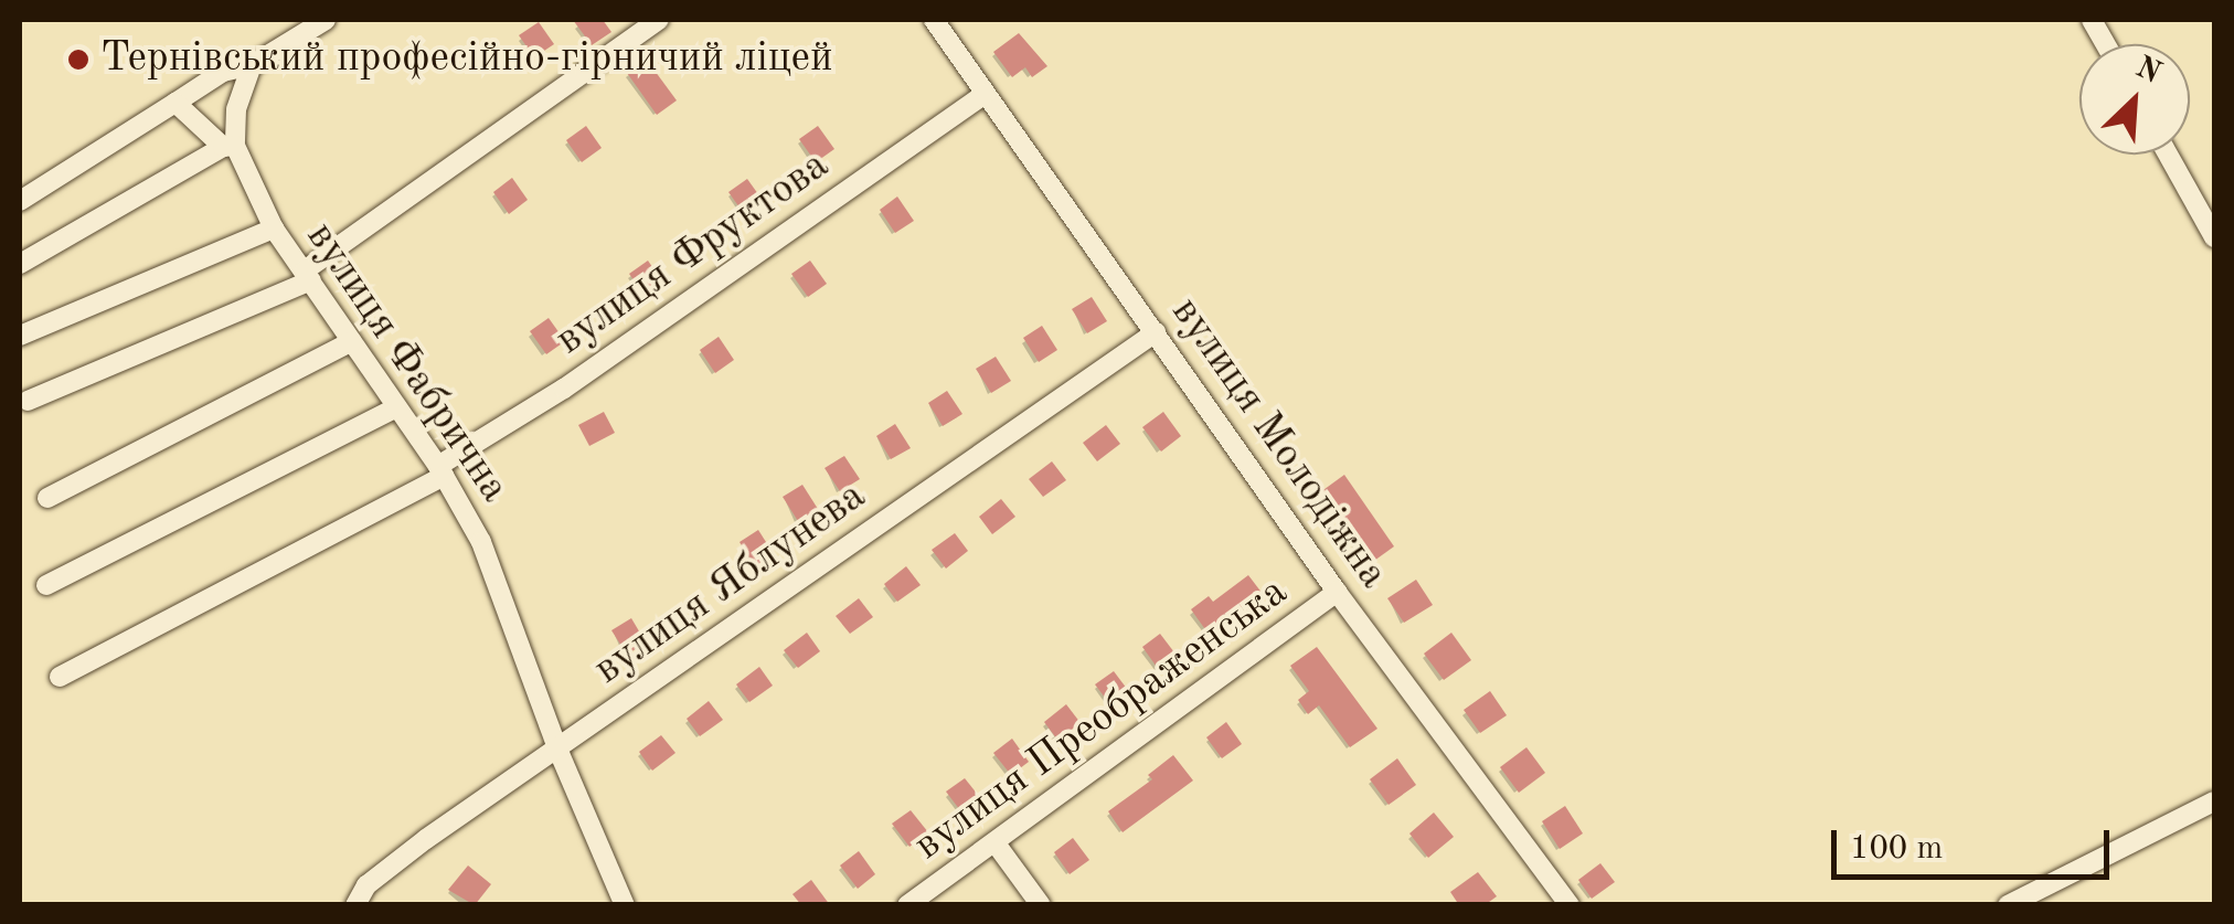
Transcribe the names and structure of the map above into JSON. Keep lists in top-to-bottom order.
{
  "streets": {
    "street": [
      "вулиця Фруктова",
      "вулиця Фабрична",
      "вулиця Молодіжна",
      "вулиця Яблунева",
      "вулиця Преображенська"
    ]
  },
  "crossings": [
    ["вулиця Фруктова", "вулиця Фабрична"],
    ["вулиця Фруктова", "вулиця Молодіжна"],
    ["вулиця Фабрична", "вулиця Яблунева"],
    ["вулиця Молодіжна", "вулиця Яблунева"],
    ["вулиця Молодіжна", "вулиця Преображенська"]
  ],
  "places": ["Тернівський професійно-гірничий ліцей"],
  "scale_bar": "100 m",
  "north": "top right"
}
